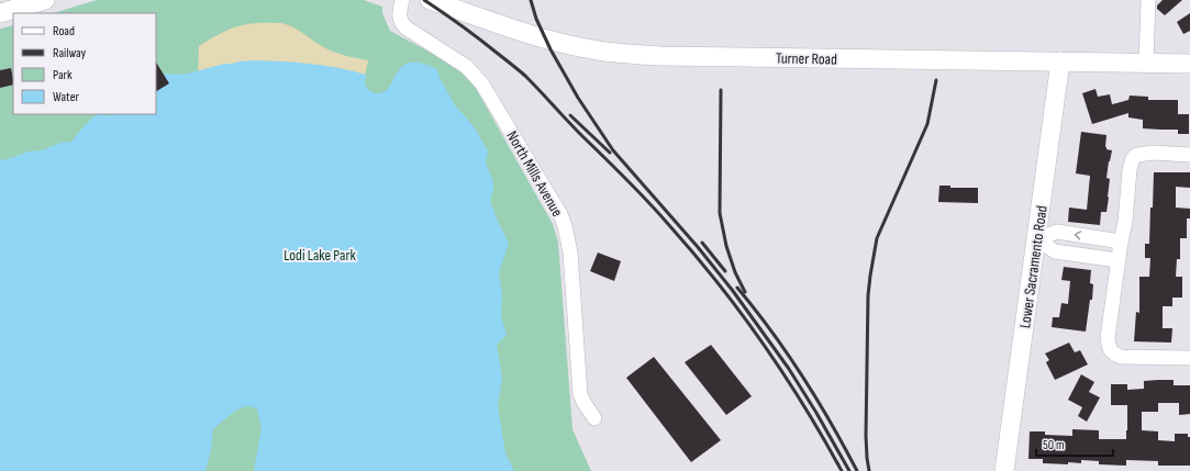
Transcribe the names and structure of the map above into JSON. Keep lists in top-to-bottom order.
{
  "streets": {
    "main road": ["Turner Road", "Lower Sacramento Road"],
    "street": ["North Mills Avenue"]
  },
  "crossings": [
    ["Turner Road", "Lower Sacramento Road"]
  ],
  "parks": ["Lodi Lake Park"],
  "legend": [
    "Road",
    "Railway",
    "Park",
    "Water"
  ],
  "scale_bar": "50 m"
}
